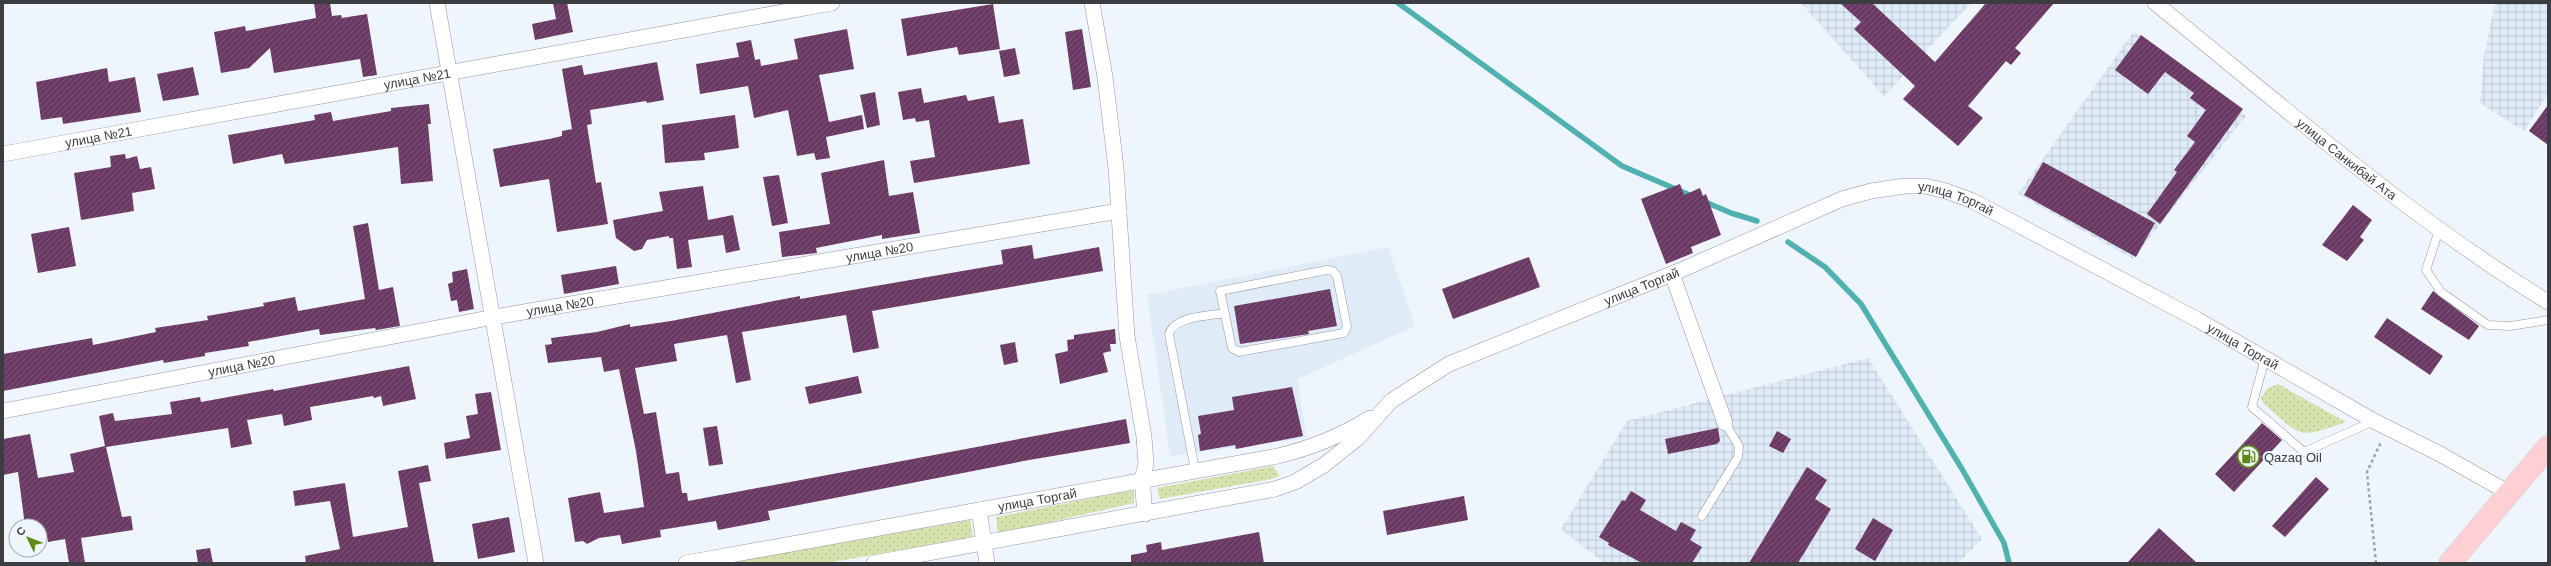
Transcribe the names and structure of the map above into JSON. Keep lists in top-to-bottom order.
{
  "streets": {
    "street": [
      "улица №21",
      "улица Санкибай Ата",
      "улица Торгай",
      "улица №20"
    ]
  },
  "places": {
    "fuel station": ["Qazaq Oil"]
  },
  "north": "top left"
}
